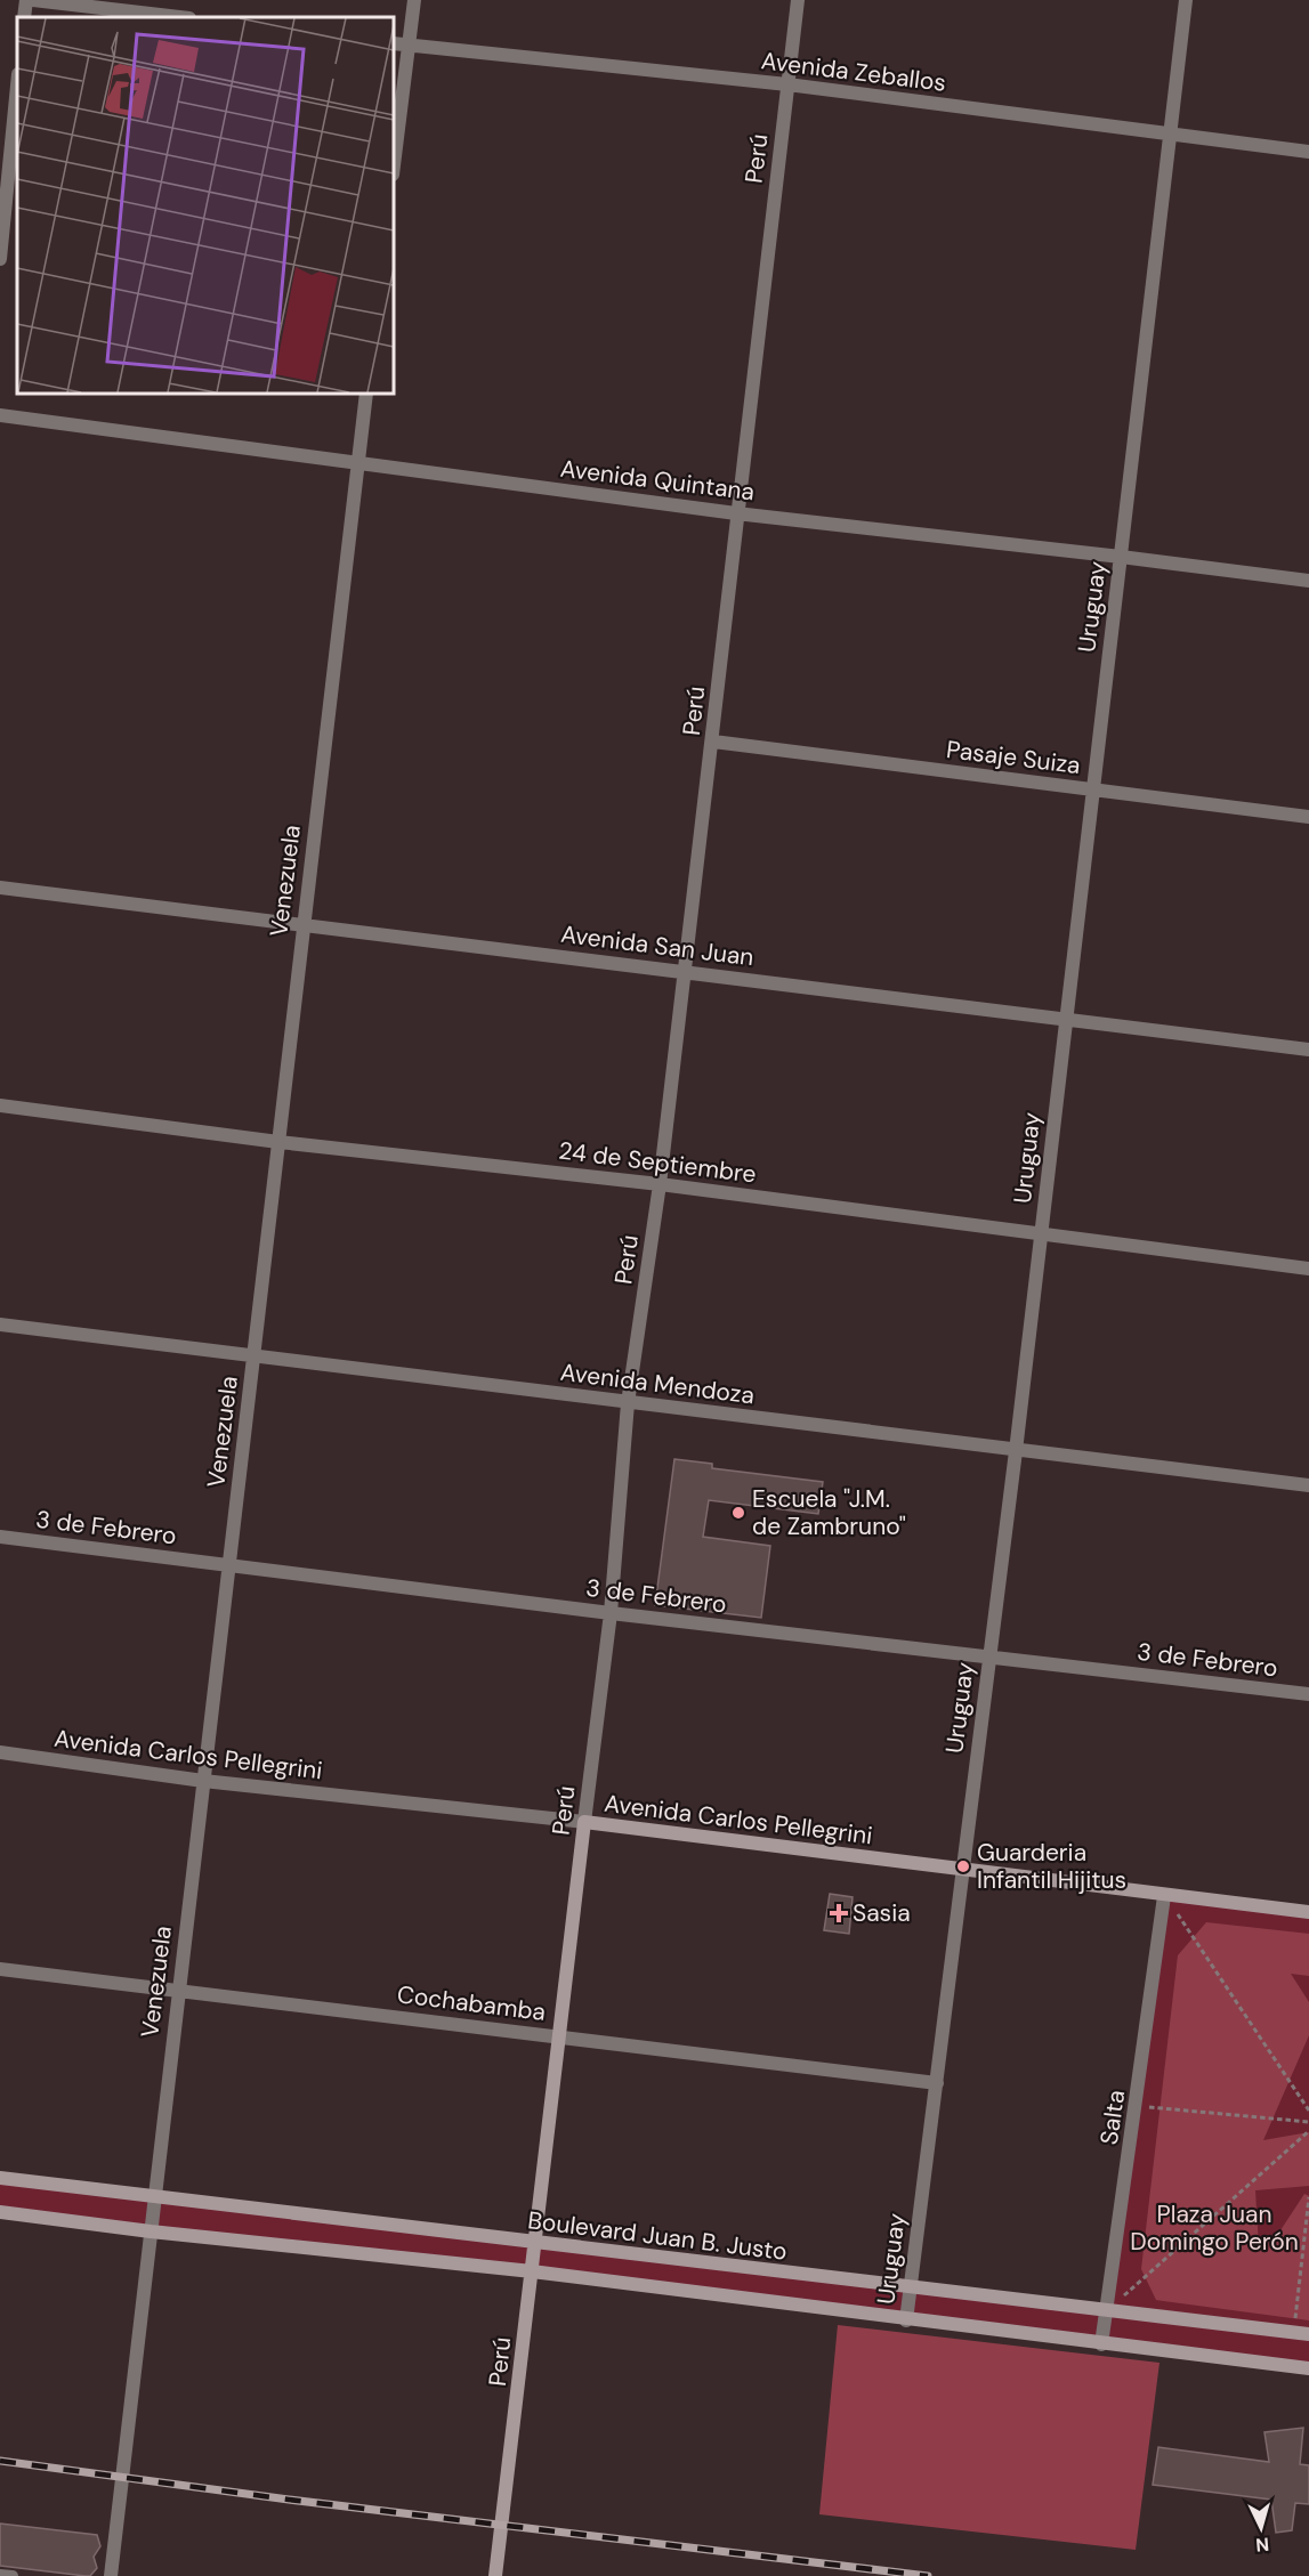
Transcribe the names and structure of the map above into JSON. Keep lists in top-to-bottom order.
{
  "streets": {
    "street": [
      "Avenida Zeballos",
      "Perú",
      "Avenida Quintana",
      "Uruguay",
      "Pasaje Suiza",
      "Venezuela",
      "Avenida San Juan",
      "24 de Septiembre",
      "Avenida Mendoza",
      "3 de Febrero",
      "Avenida Carlos Pellegrini",
      "Cochabamba",
      "Salta",
      "Boulevard Juan B. Justo"
    ]
  },
  "crossings": [
    ["Avenida Zeballos", "Perú"],
    ["Avenida Zeballos", "Uruguay"],
    ["Perú", "Avenida Quintana"],
    ["Perú", "Pasaje Suiza"],
    ["Perú", "Avenida San Juan"],
    ["Perú", "24 de Septiembre"],
    ["Perú", "Avenida Mendoza"],
    ["Perú", "3 de Febrero"],
    ["Perú", "Avenida Carlos Pellegrini"],
    ["Perú", "Cochabamba"],
    ["Perú", "Boulevard Juan B. Justo"],
    ["Avenida Quintana", "Uruguay"],
    ["Avenida Quintana", "Venezuela"],
    ["Uruguay", "Pasaje Suiza"],
    ["Uruguay", "Avenida San Juan"],
    ["Uruguay", "24 de Septiembre"],
    ["Uruguay", "Avenida Mendoza"],
    ["Uruguay", "3 de Febrero"],
    ["Uruguay", "Avenida Carlos Pellegrini"],
    ["Uruguay", "Cochabamba"],
    ["Uruguay", "Boulevard Juan B. Justo"],
    ["Venezuela", "Avenida San Juan"],
    ["Venezuela", "24 de Septiembre"],
    ["Venezuela", "Avenida Mendoza"],
    ["Venezuela", "3 de Febrero"],
    ["Venezuela", "Avenida Carlos Pellegrini"],
    ["Venezuela", "Cochabamba"],
    ["Venezuela", "Boulevard Juan B. Justo"],
    ["Avenida Carlos Pellegrini", "Salta"],
    ["Salta", "Boulevard Juan B. Justo"]
  ],
  "parks": ["Plaza Juan Domingo Perón"],
  "places": {
    "other": ["Escuela \"J.M. de Zambruno\"", "Guarderia Infantil Hijitus"],
    "health": ["Sasia"]
  },
  "north": "bottom"
}
